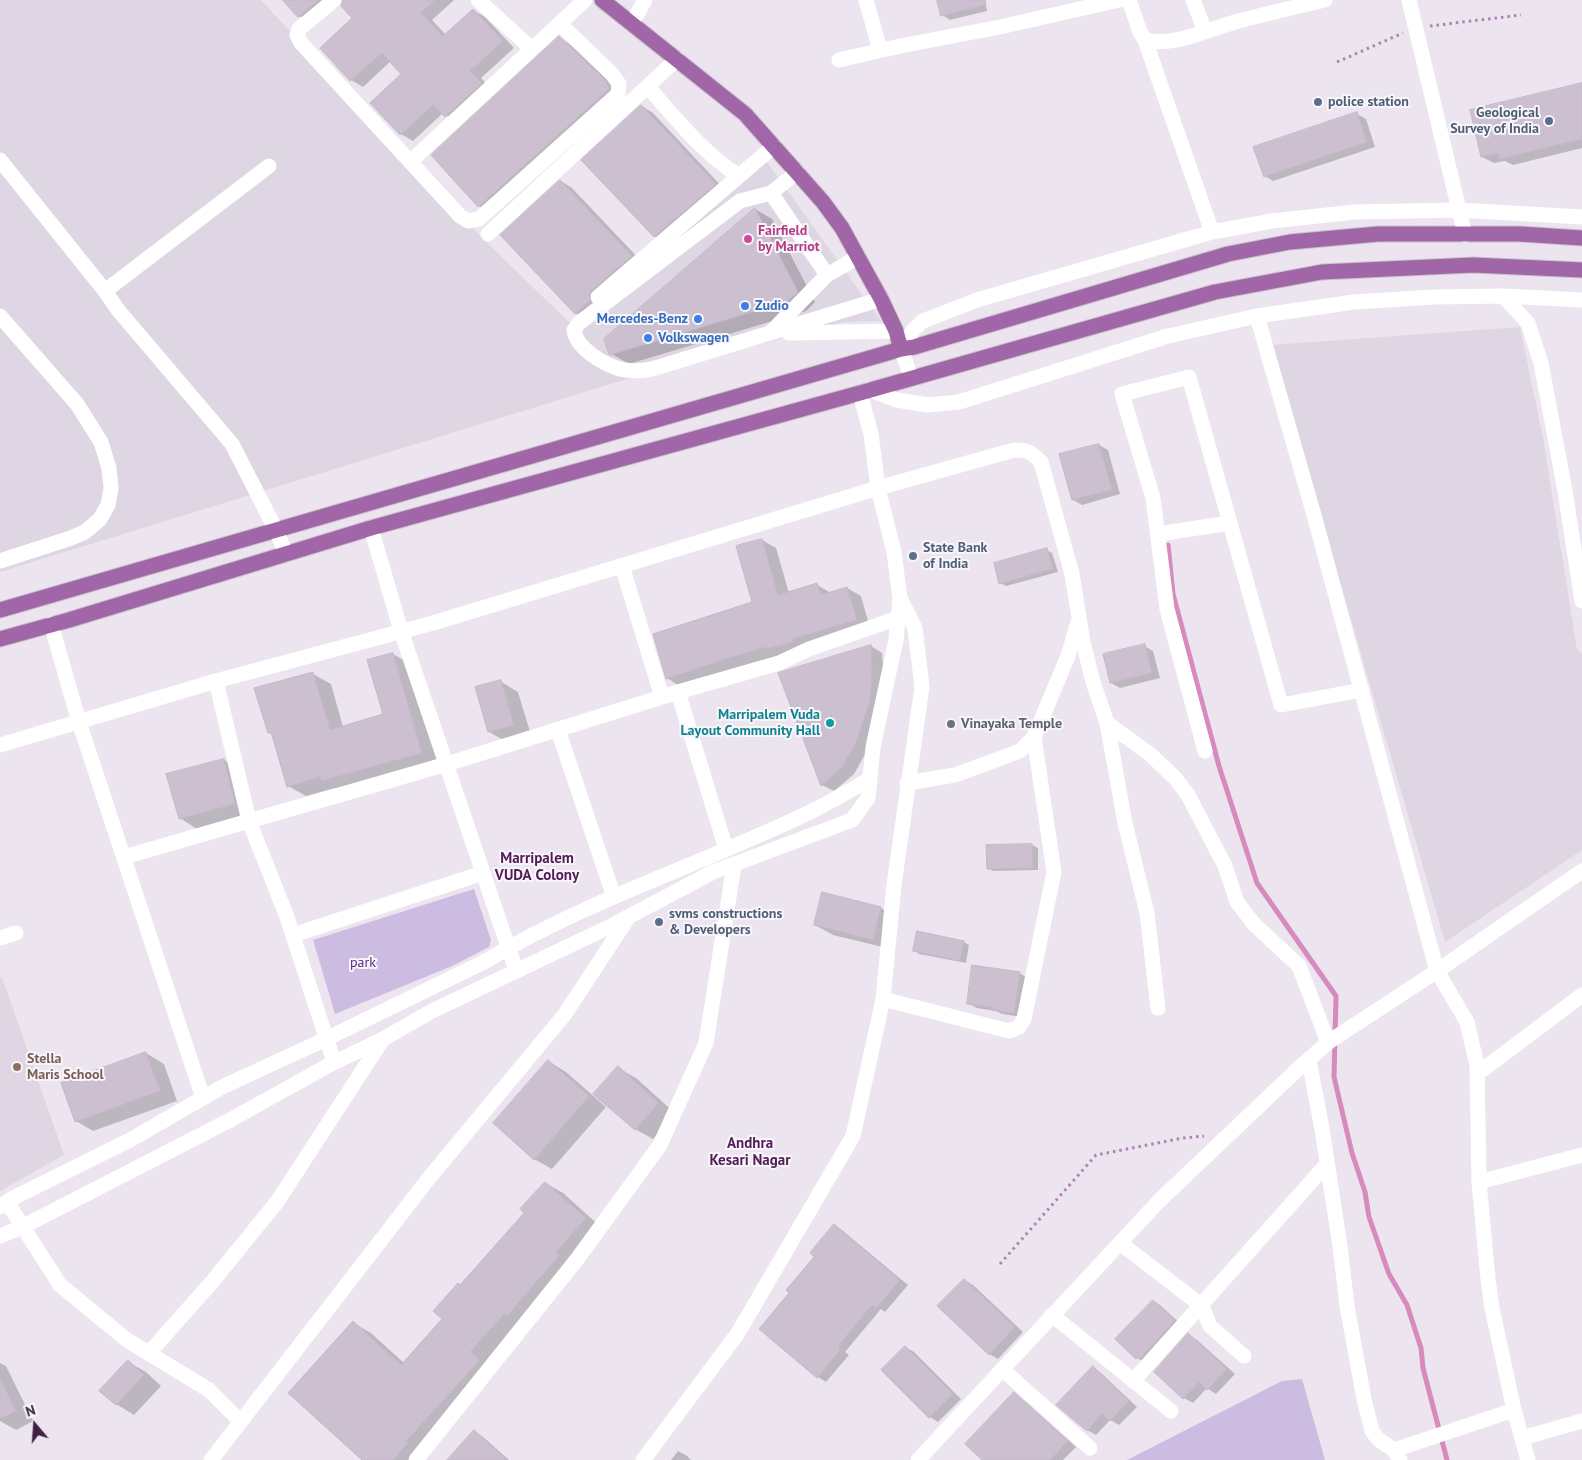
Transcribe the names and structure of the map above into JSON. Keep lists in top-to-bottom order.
{
  "districts": ["Marripalem VUDA Colony", "Andhra Kesari Nagar"],
  "parks": ["park"],
  "places": [
    "police station",
    "Geological Survey of India",
    "Fairfield by Marriot",
    "Zudio",
    "Mercedes-Benz",
    "Volkswagen",
    "State Bank of India",
    "Marripalem Vuda Layout Community Hall",
    "Vinayaka Temple",
    "svms constructions & Developers",
    "Stella Maris School"
  ],
  "north": "top"
}
